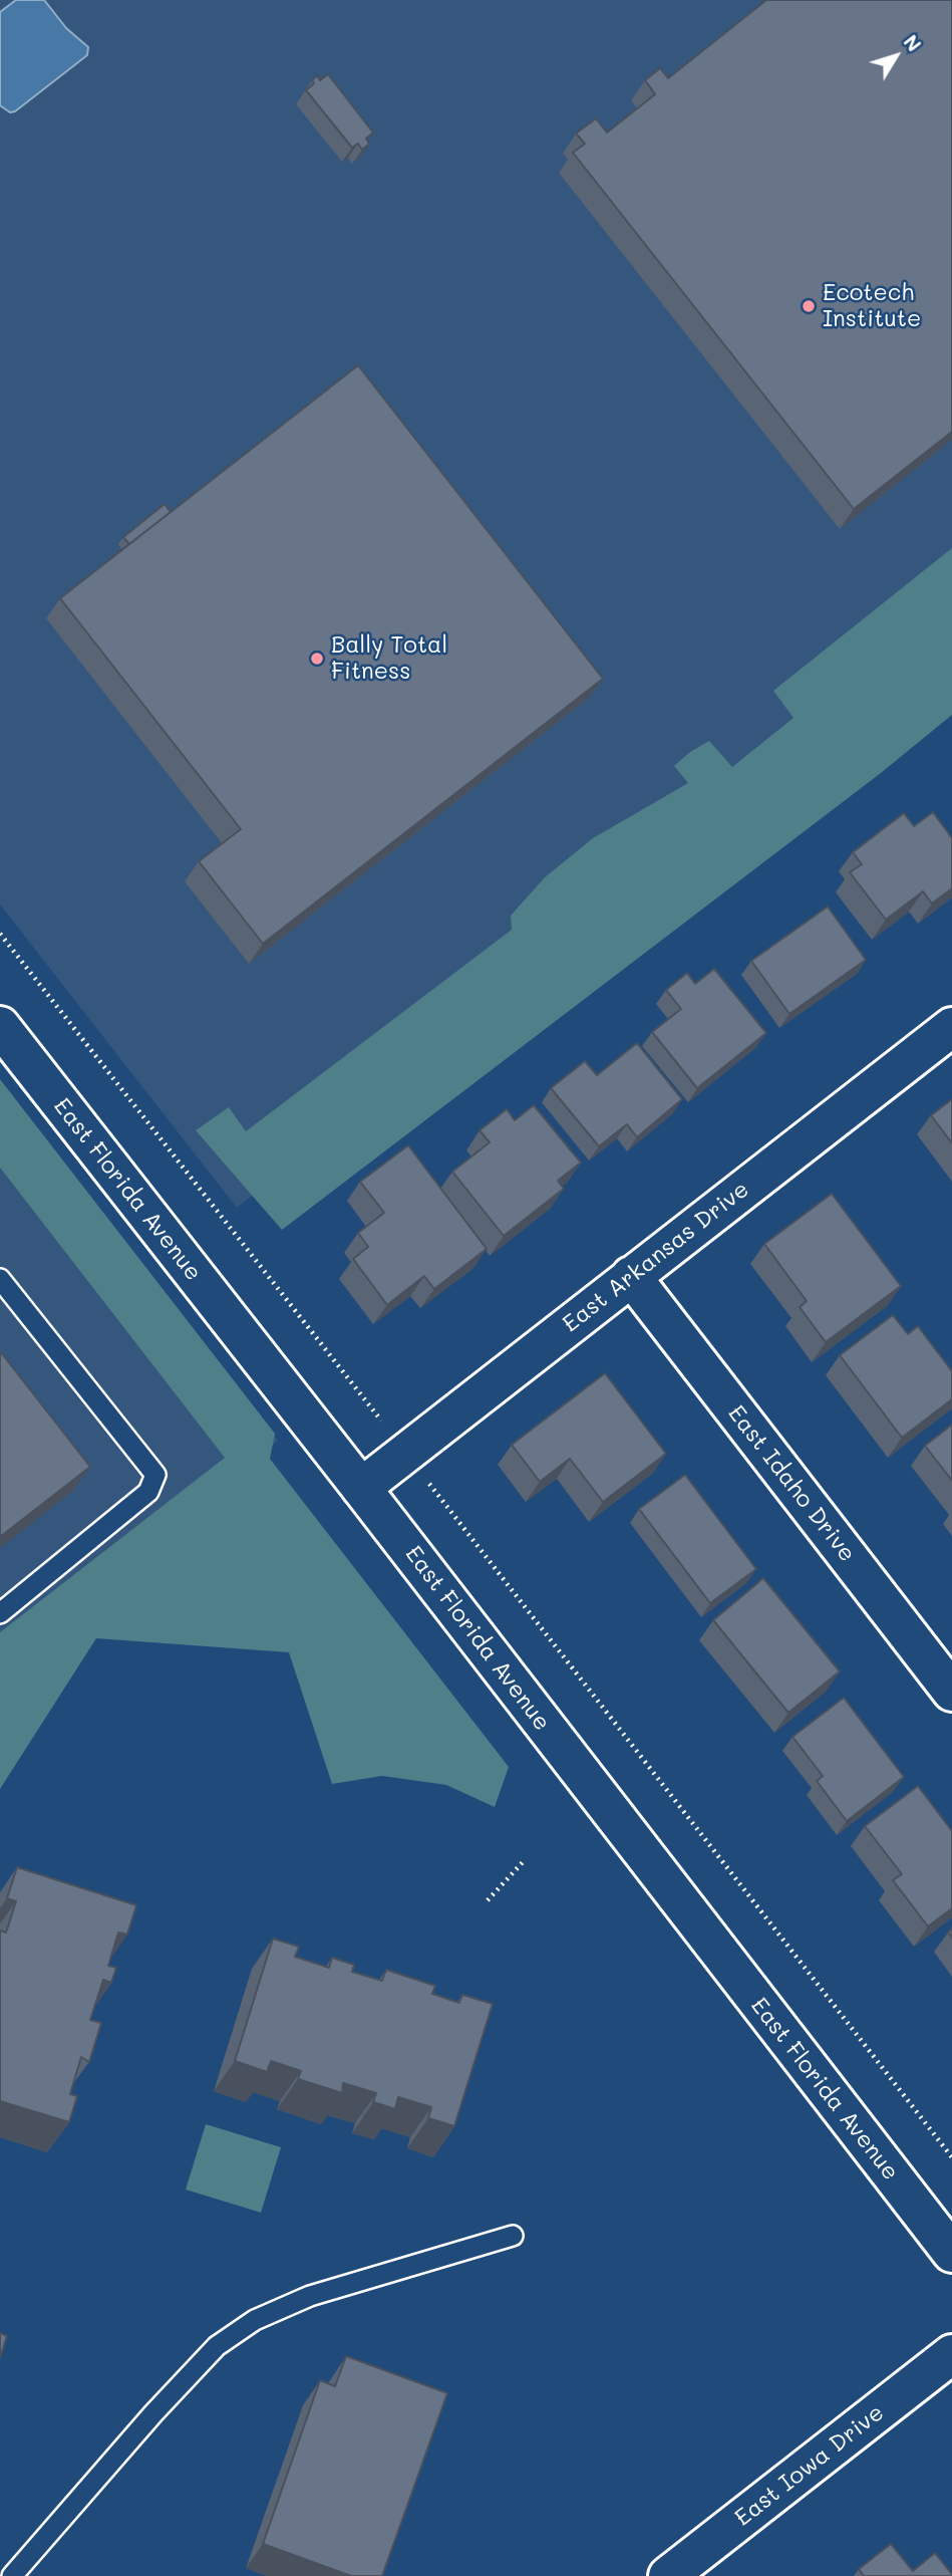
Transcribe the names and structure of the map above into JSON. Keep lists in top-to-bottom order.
{
  "streets": {
    "street": [
      "East Florida Avenue",
      "East Arkansas Drive",
      "East Idaho Drive",
      "East Iowa Drive"
    ]
  },
  "crossings": [
    ["East Florida Avenue", "East Arkansas Drive"],
    ["East Arkansas Drive", "East Idaho Drive"]
  ],
  "places": ["Ecotech Institute", "Bally Total Fitness"],
  "north": "top right"
}
